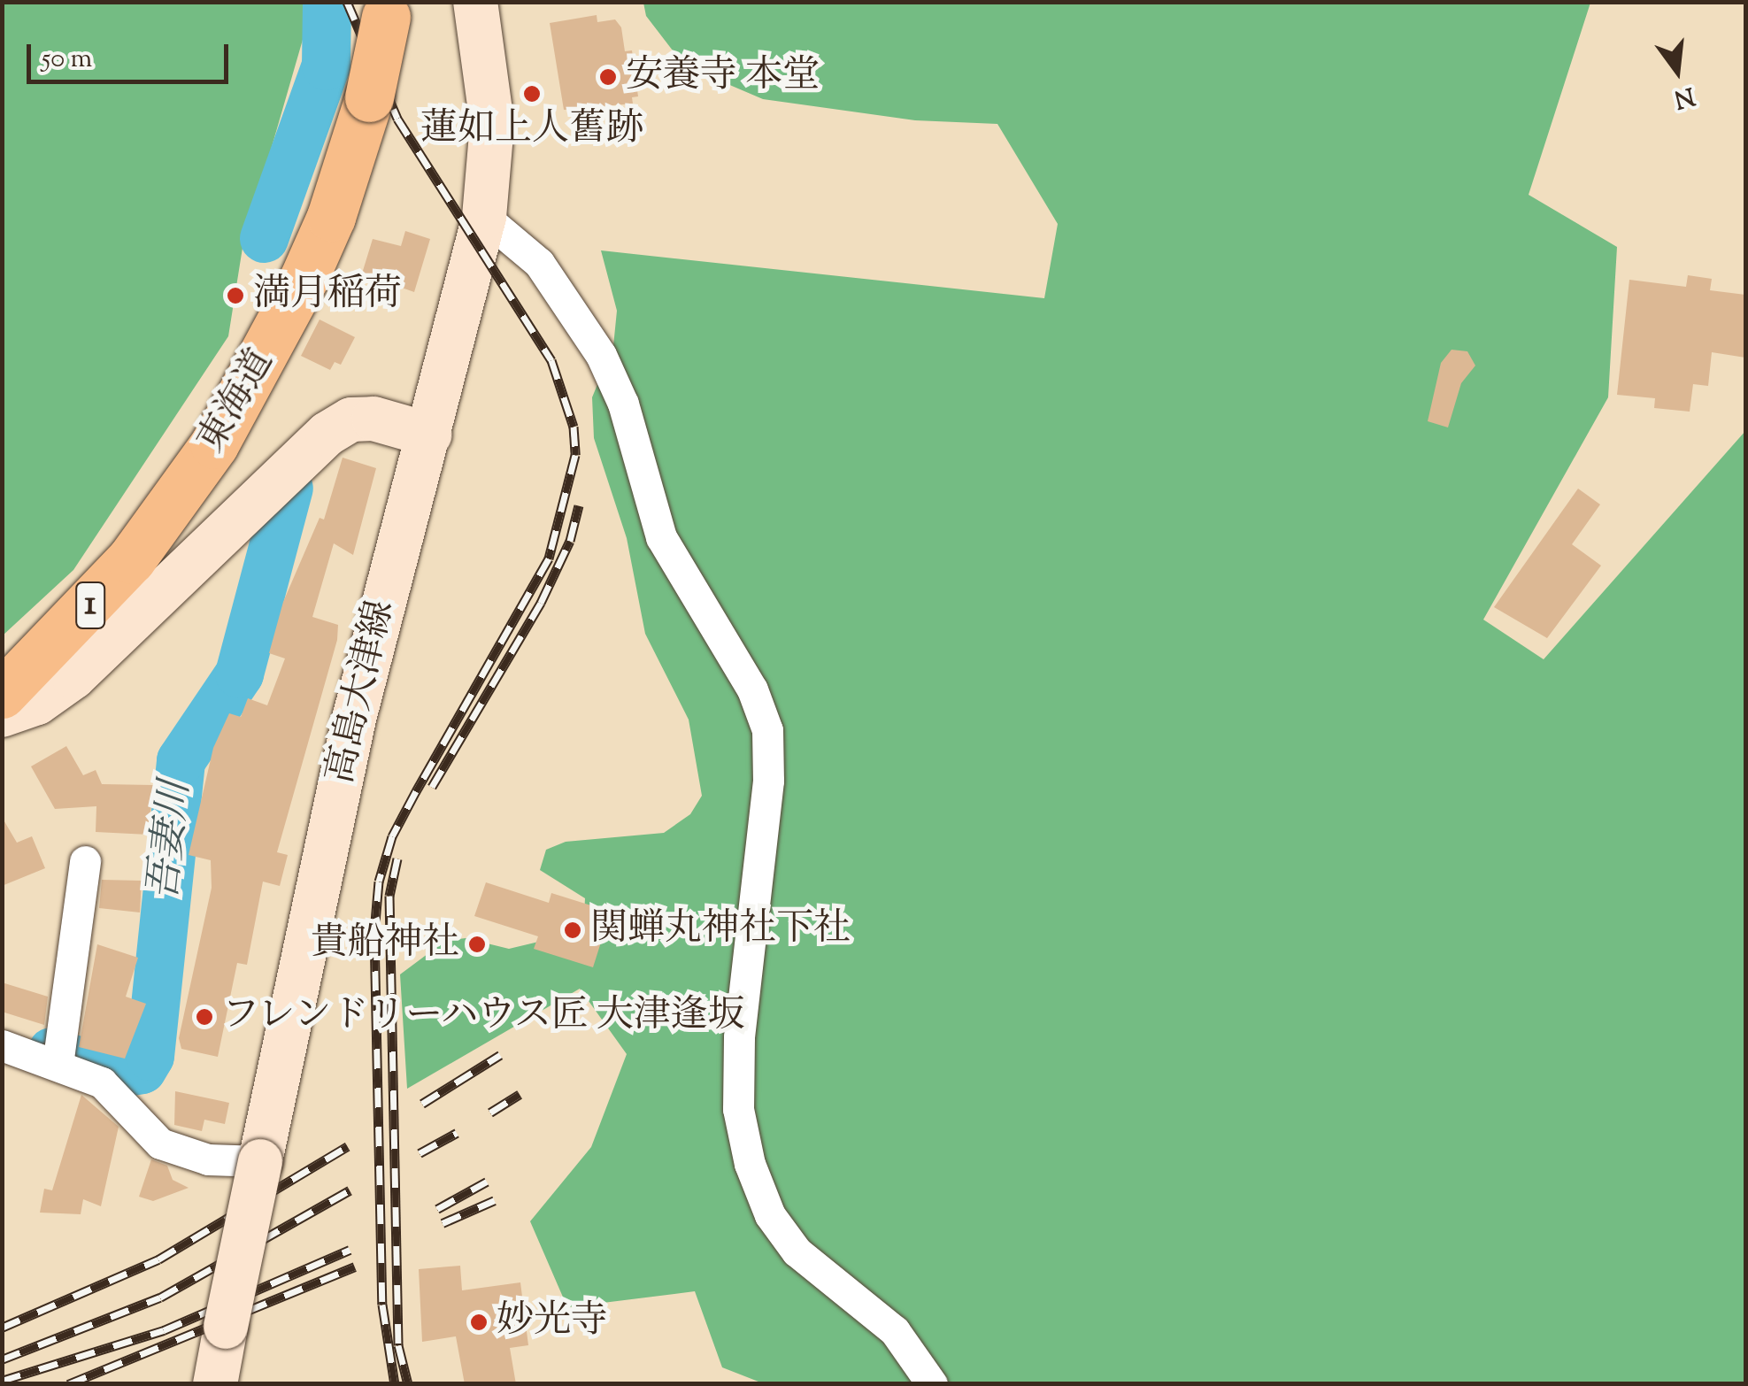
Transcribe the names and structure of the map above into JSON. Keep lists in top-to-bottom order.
{
  "streets": {
    "highway": ["東海道", "1"],
    "main road": ["高島大津線"]
  },
  "water": ["吾妻川"],
  "places": [
    "安養寺 本堂",
    "蓮如上人舊跡",
    "満月稲荷",
    "関蝉丸神社下社",
    "貴船神社",
    "フレンドリーハウス匠 大津逢坂",
    "妙光寺"
  ],
  "scale_bar": "50 m",
  "north": "bottom"
}
